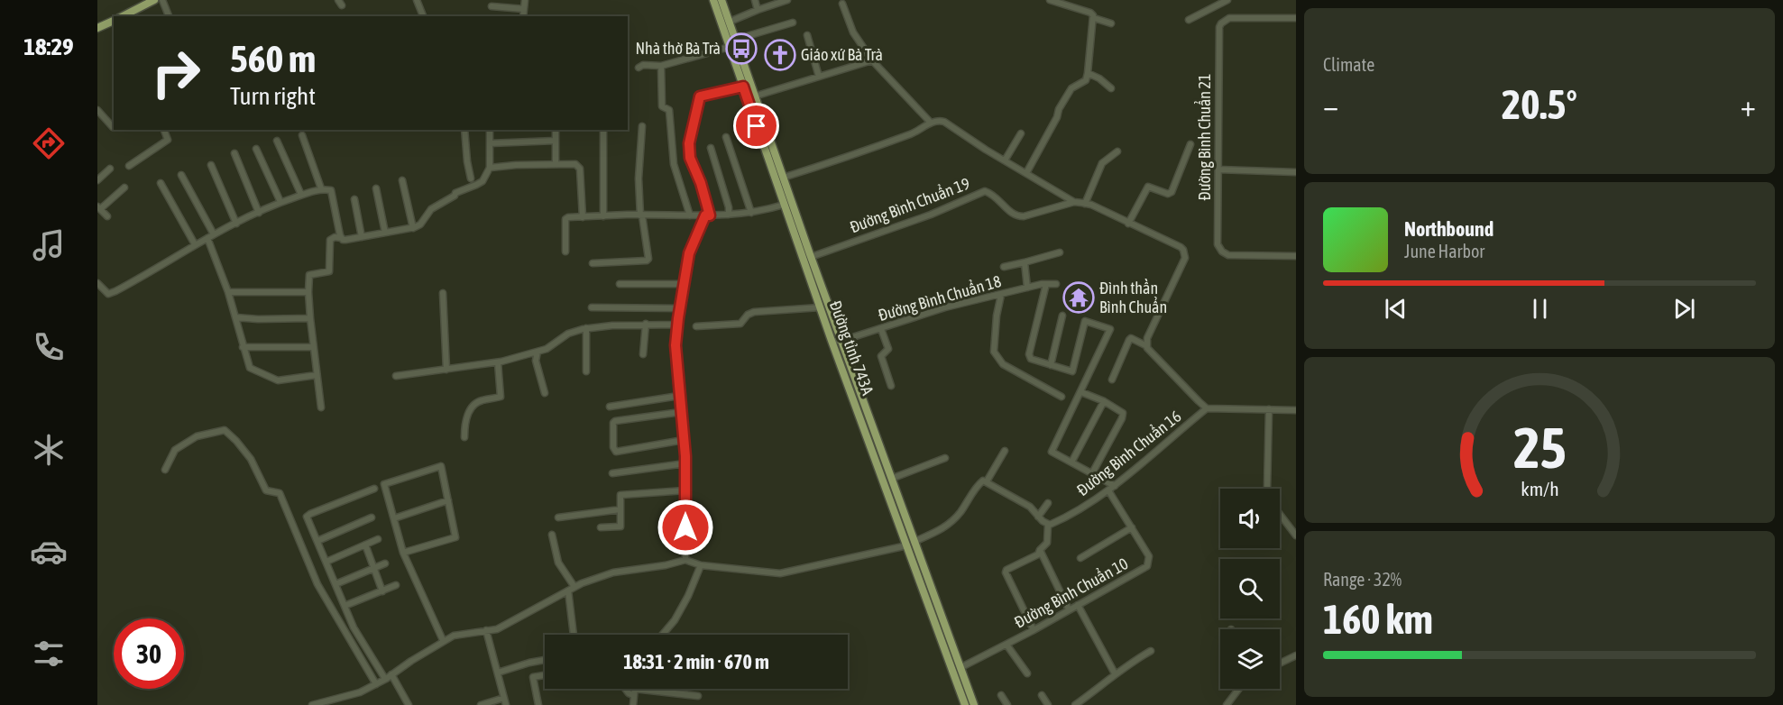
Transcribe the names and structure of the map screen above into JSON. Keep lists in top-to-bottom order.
{
  "streets": {
    "main road": ["Đường tỉnh 743A"],
    "street": [
      "Đường Bình Chuẩn 21",
      "Đường Bình Chuẩn 19",
      "Đường Bình Chuẩn 18",
      "Đường Bình Chuẩn 16",
      "Đường Bình Chuẩn 10"
    ]
  },
  "crossings": [
    ["Đường Bình Chuẩn 19", "Đường tỉnh 743A"],
    ["Đường Bình Chuẩn 18", "Đường tỉnh 743A"],
    ["Đường tỉnh 743A", "Đường Bình Chuẩn 10"],
    ["Đường Bình Chuẩn 16", "Đường Bình Chuẩn 10"]
  ],
  "places": {
    "bus stop": ["Nhà thờ Bà Trà"],
    "church": ["Giáo xứ Bà Trà"],
    "temple": ["Đình thần Bình Chuẩn"]
  },
  "page": {
    "tabs": "18:29",
    "tile": [
      "Climate",
      ["Range · 32%", "160 km"]
    ],
    "turn": ["560 m", "Turn right"],
    "heat": ["−", "20.5°", "+"],
    "song": ["Northbound", "June Harbor"],
    "limit": "30",
    "trip": "18:31 · 2 min · 670 m",
    "gauge": ["25", "km/h"]
  }
}
